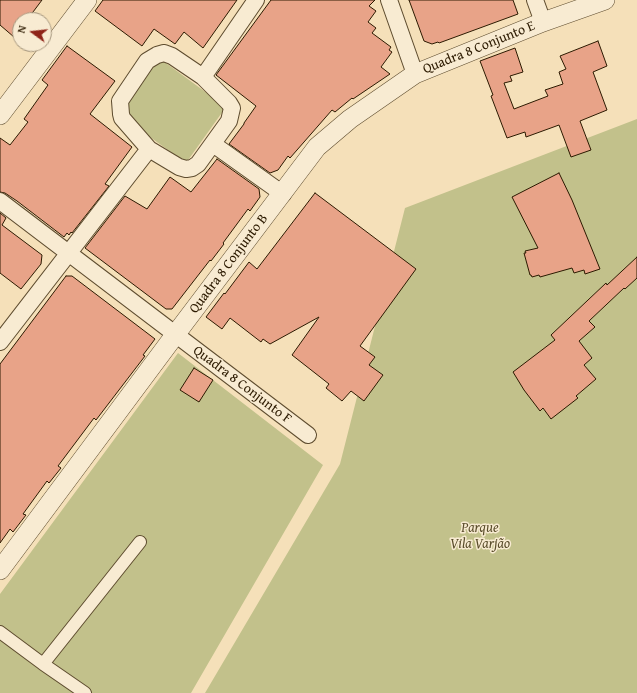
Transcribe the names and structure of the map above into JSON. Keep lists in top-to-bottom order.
{
  "streets": {
    "street": ["Quadra 8 Conjunto E", "Quadra 8 Conjunto B", "Quadra 8 Conjunto F"]
  },
  "crossings": [
    ["Quadra 8 Conjunto E", "Quadra 8 Conjunto B"],
    ["Quadra 8 Conjunto B", "Quadra 8 Conjunto F"]
  ],
  "parks": ["Parque Vila Varjão"],
  "north": "left"
}
